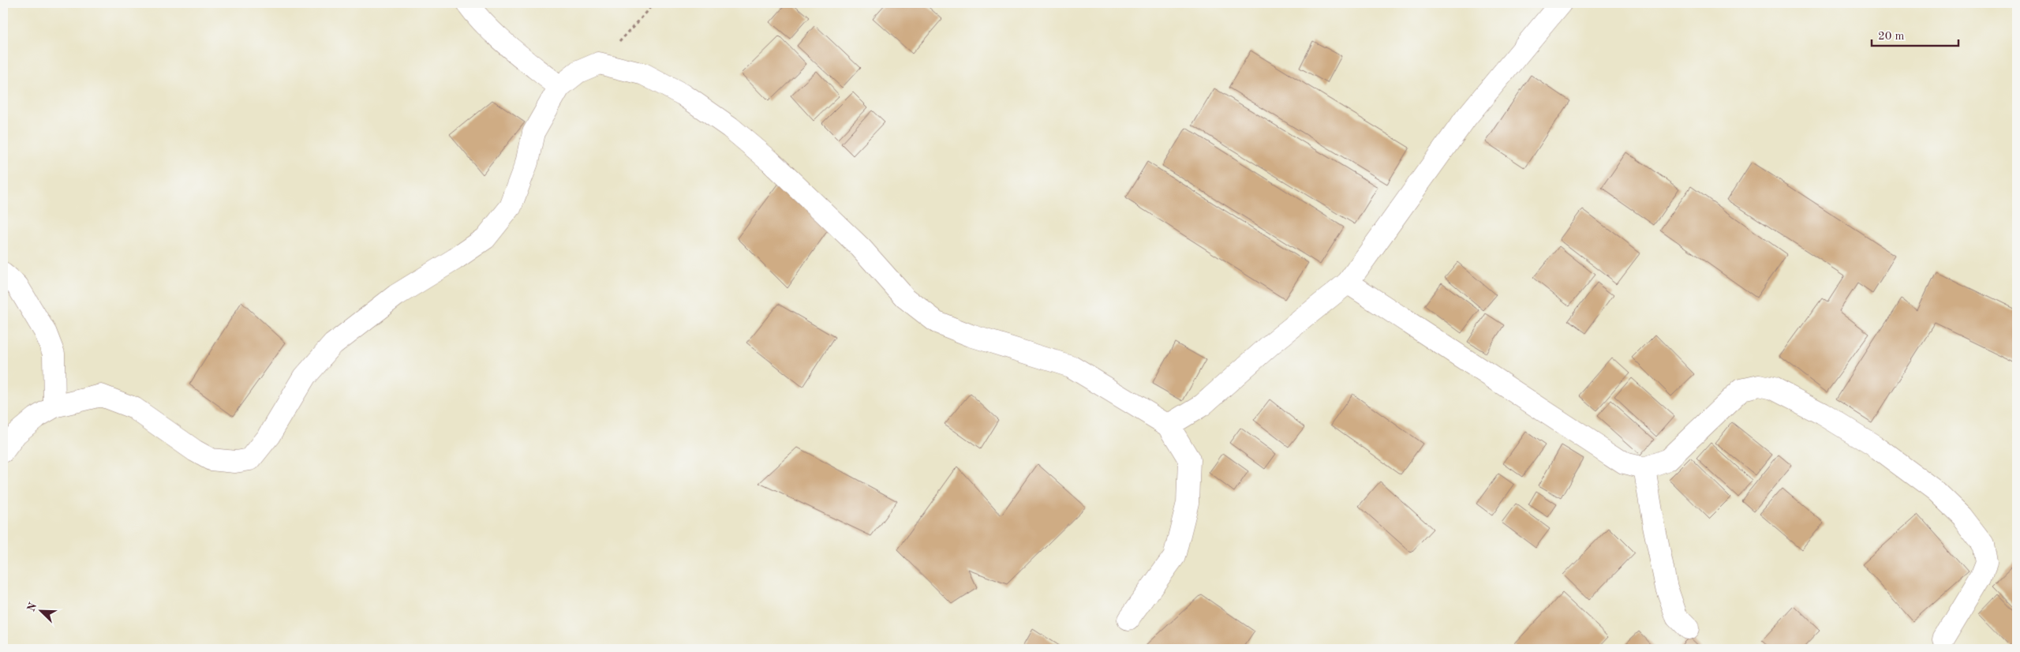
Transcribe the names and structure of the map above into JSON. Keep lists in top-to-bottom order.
{
  "scale_bar": "20 m",
  "north": "top left"
}
